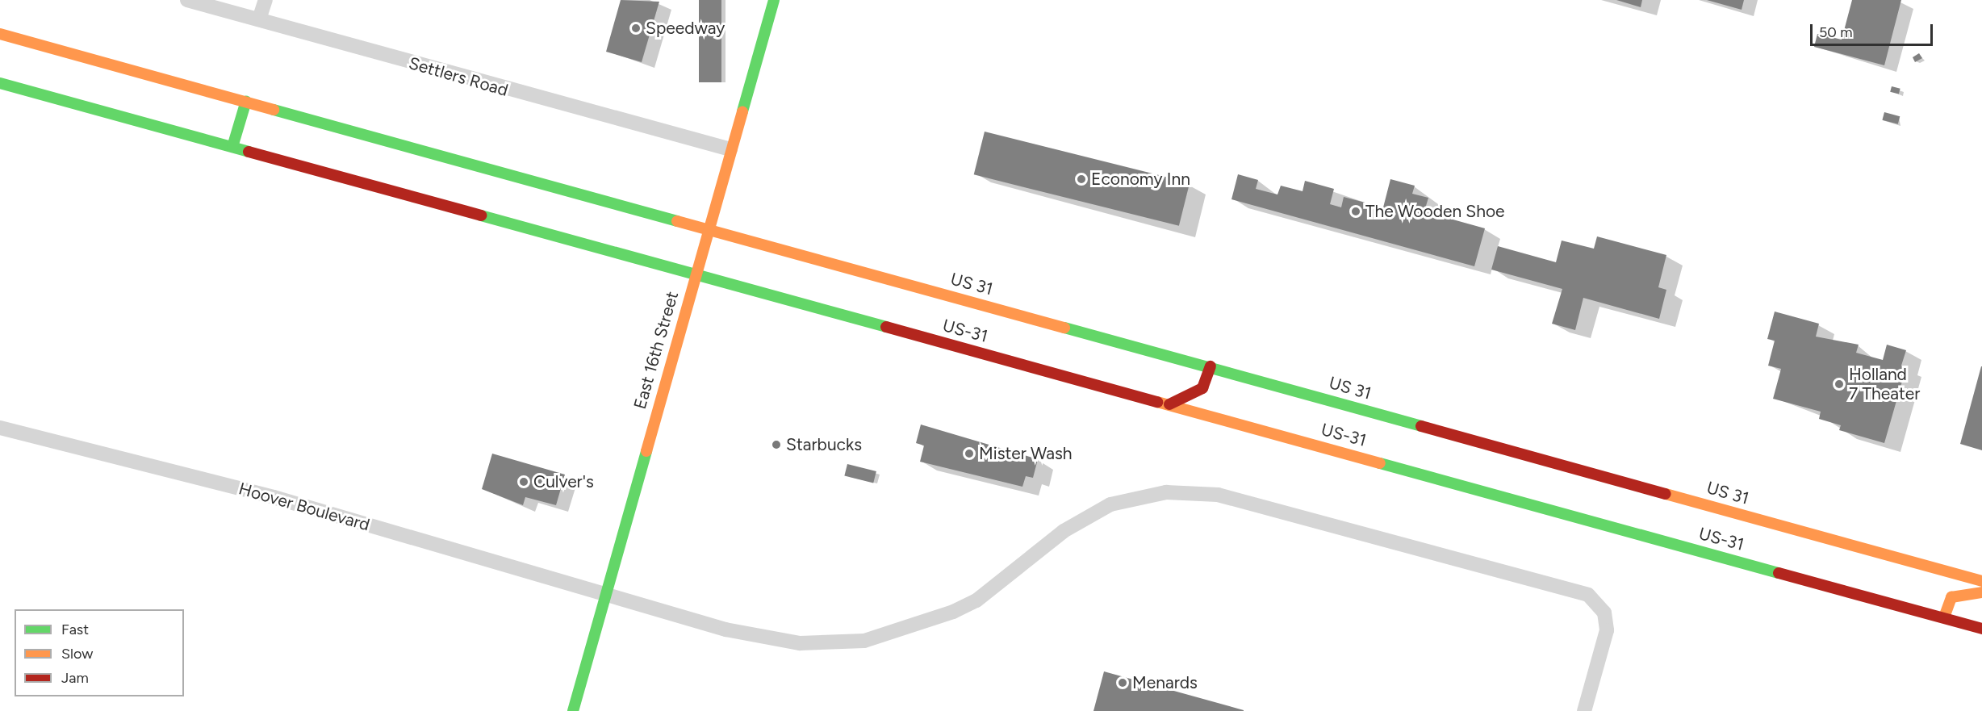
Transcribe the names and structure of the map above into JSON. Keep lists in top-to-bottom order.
{
  "streets": {
    "main road": ["US 31", "US-31", "East 16th Street"],
    "street": ["Settlers Road", "Hoover Boulevard"]
  },
  "crossings": [
    ["Settlers Road", "East 16th Street"],
    ["US 31", "East 16th Street"],
    ["US-31", "East 16th Street"],
    ["East 16th Street", "Hoover Boulevard"]
  ],
  "places": [
    "Speedway",
    "Economy Inn",
    "The Wooden Shoe",
    "Holland 7 Theater",
    "Starbucks",
    "Mister Wash",
    "Culver's",
    "Menards"
  ],
  "legend": ["Fast", "Slow", "Jam"],
  "scale_bar": "50 m"
}
